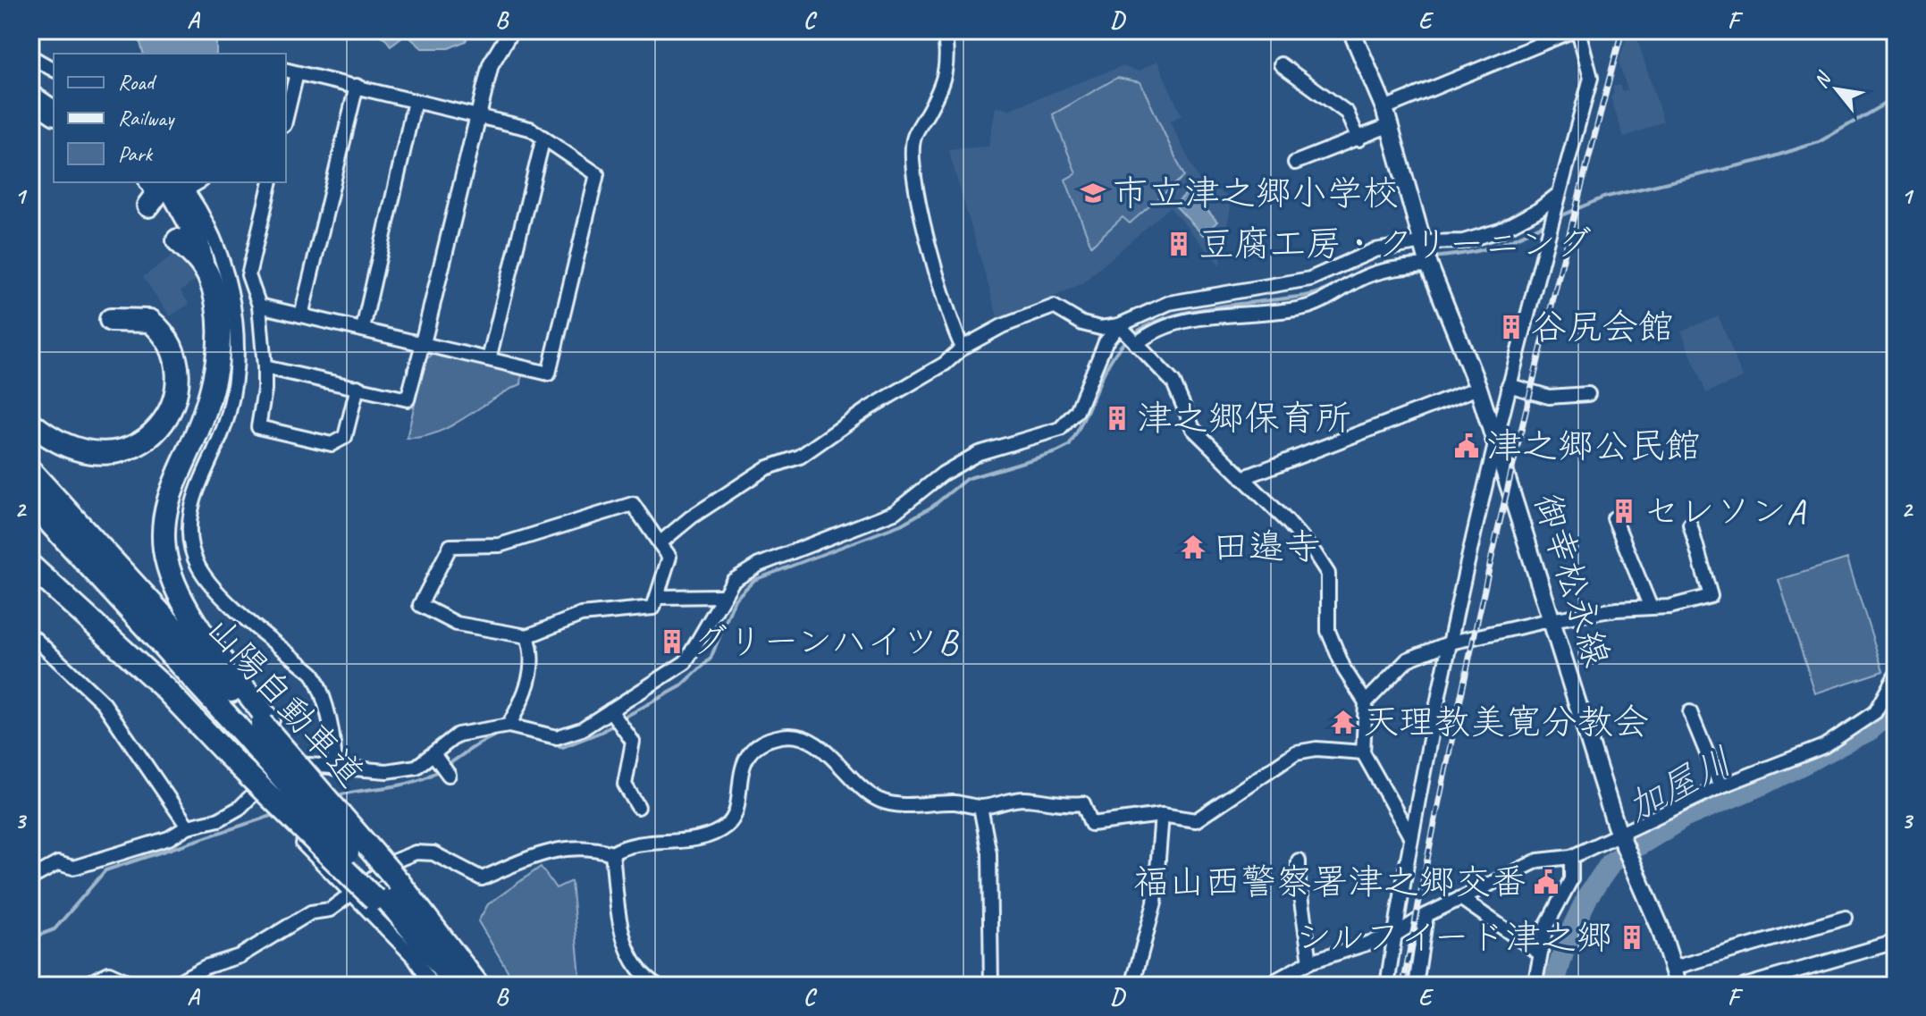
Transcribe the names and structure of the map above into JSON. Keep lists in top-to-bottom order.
{
  "streets": {
    "highway": ["山陽自動車道"],
    "main road": ["御幸松永線"]
  },
  "water": ["加屋川"],
  "places": {
    "school or university": ["市立津之郷小学校"],
    "building": [
      "豆腐工房・クリーニング",
      "谷尻会館",
      "津之郷保育所",
      "セレソンA",
      "グリーンハイツB",
      "シルフイード津之郷"
    ],
    "public building": ["津之郷公民館", "福山西警察署津之郷交番"],
    "temple": ["田邉寺", "天理教美寛分教会"]
  },
  "legend": ["Road", "Railway", "Park"],
  "north": "top left",
  "grid": {
    "columns": [
      "A",
      "B",
      "C",
      "D",
      "E",
      "F"
    ],
    "rows": ["1", "2", "3"]
  }
}
